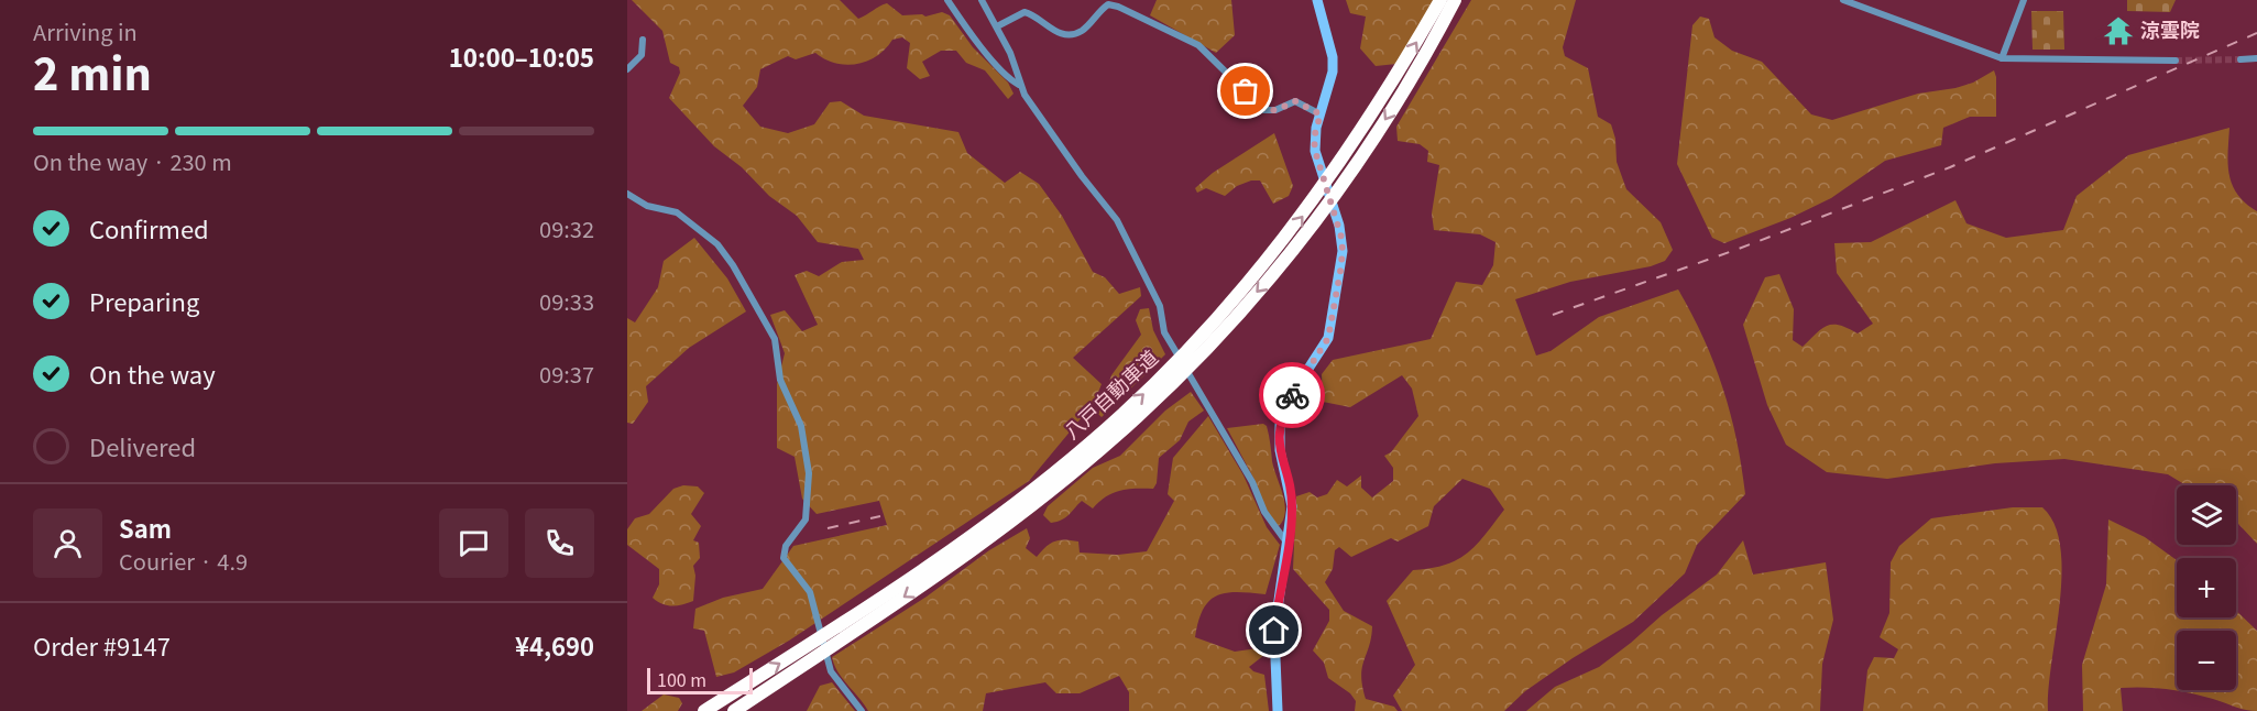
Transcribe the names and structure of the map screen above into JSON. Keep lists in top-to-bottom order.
{
  "streets": {
    "highway": ["八戸自動車道"]
  },
  "places": {
    "temple": ["涼雲院"]
  },
  "scale_bar": "100 m",
  "page": {
    "heading": ["2 min", "Arriving in", "10:00–10:05"],
    "panel": [
      "Sam",
      "Courier · 4.9",
      "Order #9147",
      "¥4,690"
    ],
    "bar": "On the way · 230 m",
    "list": [
      ["Confirmed", "09:32"],
      ["Preparing", "09:33"],
      ["On the way", "09:37"],
      "Delivered"
    ],
    "map_buttons": ["+", "−"],
    "scale": "100 m"
  }
}
